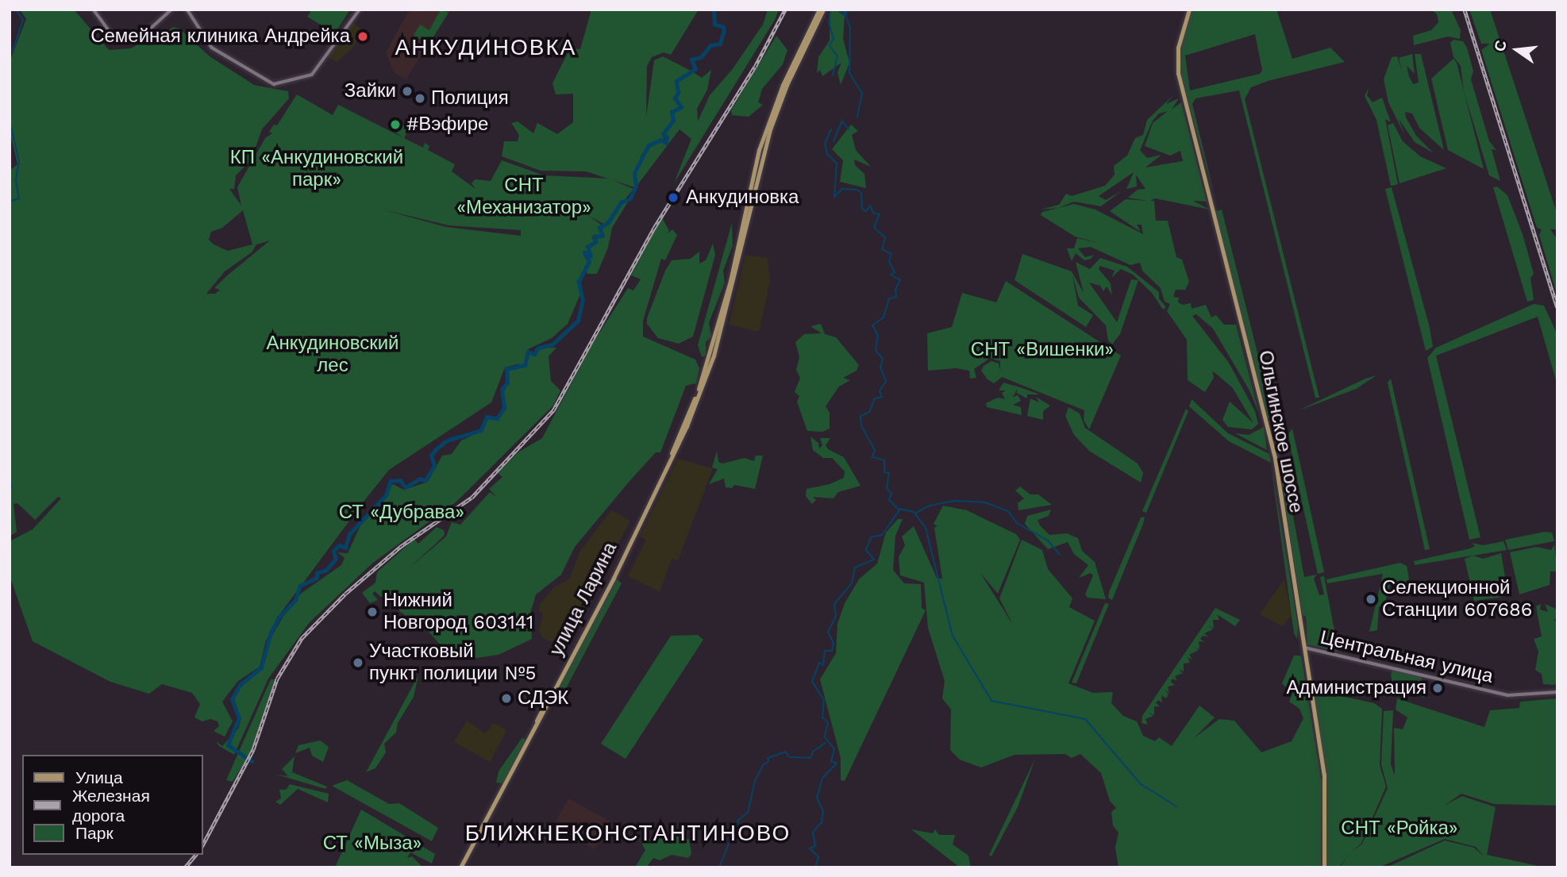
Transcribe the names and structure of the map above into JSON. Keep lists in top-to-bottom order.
{
  "streets": {
    "main road": ["Ольгинское шоссе", "улица Ларина"],
    "street": ["Центральная улица"]
  },
  "crossings": [
    ["Ольгинское шоссе", "Центральная улица"]
  ],
  "districts": ["АНКУДИНОВКА", "БЛИЖНЕКОНСТАНТИНОВО"],
  "parks": [
    "КП «Анкудиновский парк»",
    "СНТ «Механизатор»",
    "Анкудиновский лес",
    "СНТ «Вишенки»",
    "СТ «Дубрава»",
    "СНТ «Ройка»",
    "СТ «Мыза»"
  ],
  "places": [
    "Семейная клиника Андрейка",
    "Зайки",
    "Полиция",
    "#Вэфире",
    "Анкудиновка",
    "Селекционной Станции 607686",
    "Нижний Новгород 603141",
    "Участковый пункт полиции №5",
    "Администрация",
    "СДЭК"
  ],
  "legend": ["Улица", "Железная дорога", "Парк"],
  "north": "left"
}
